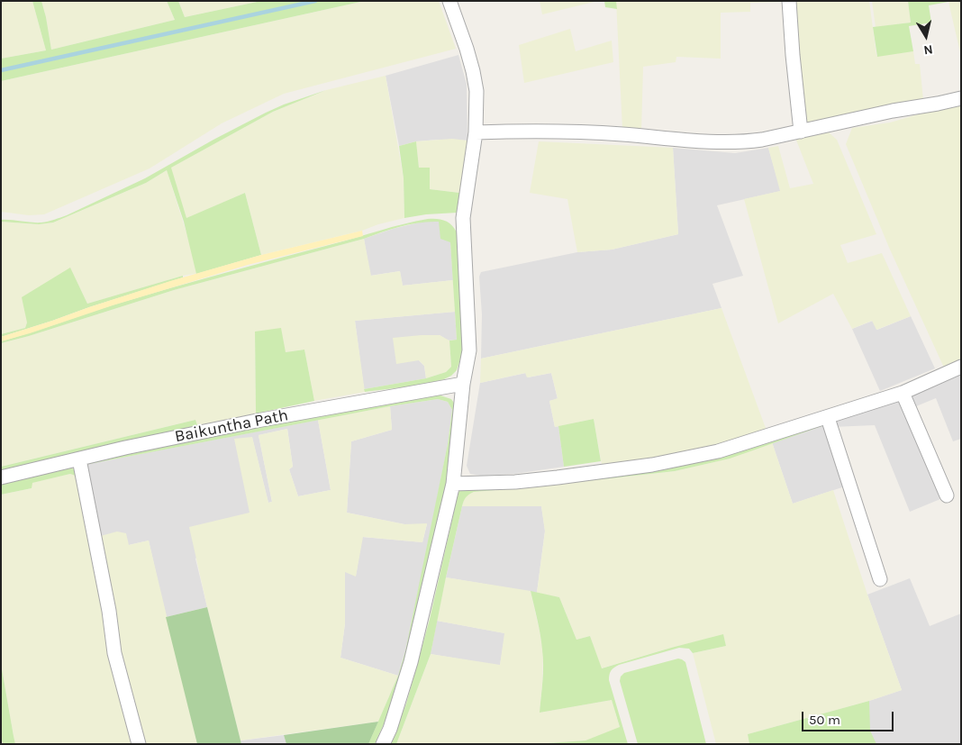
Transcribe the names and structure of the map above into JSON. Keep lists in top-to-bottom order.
{
  "streets": {
    "street": ["Baikuntha Path"]
  },
  "scale_bar": "50 m",
  "north": "bottom"
}
